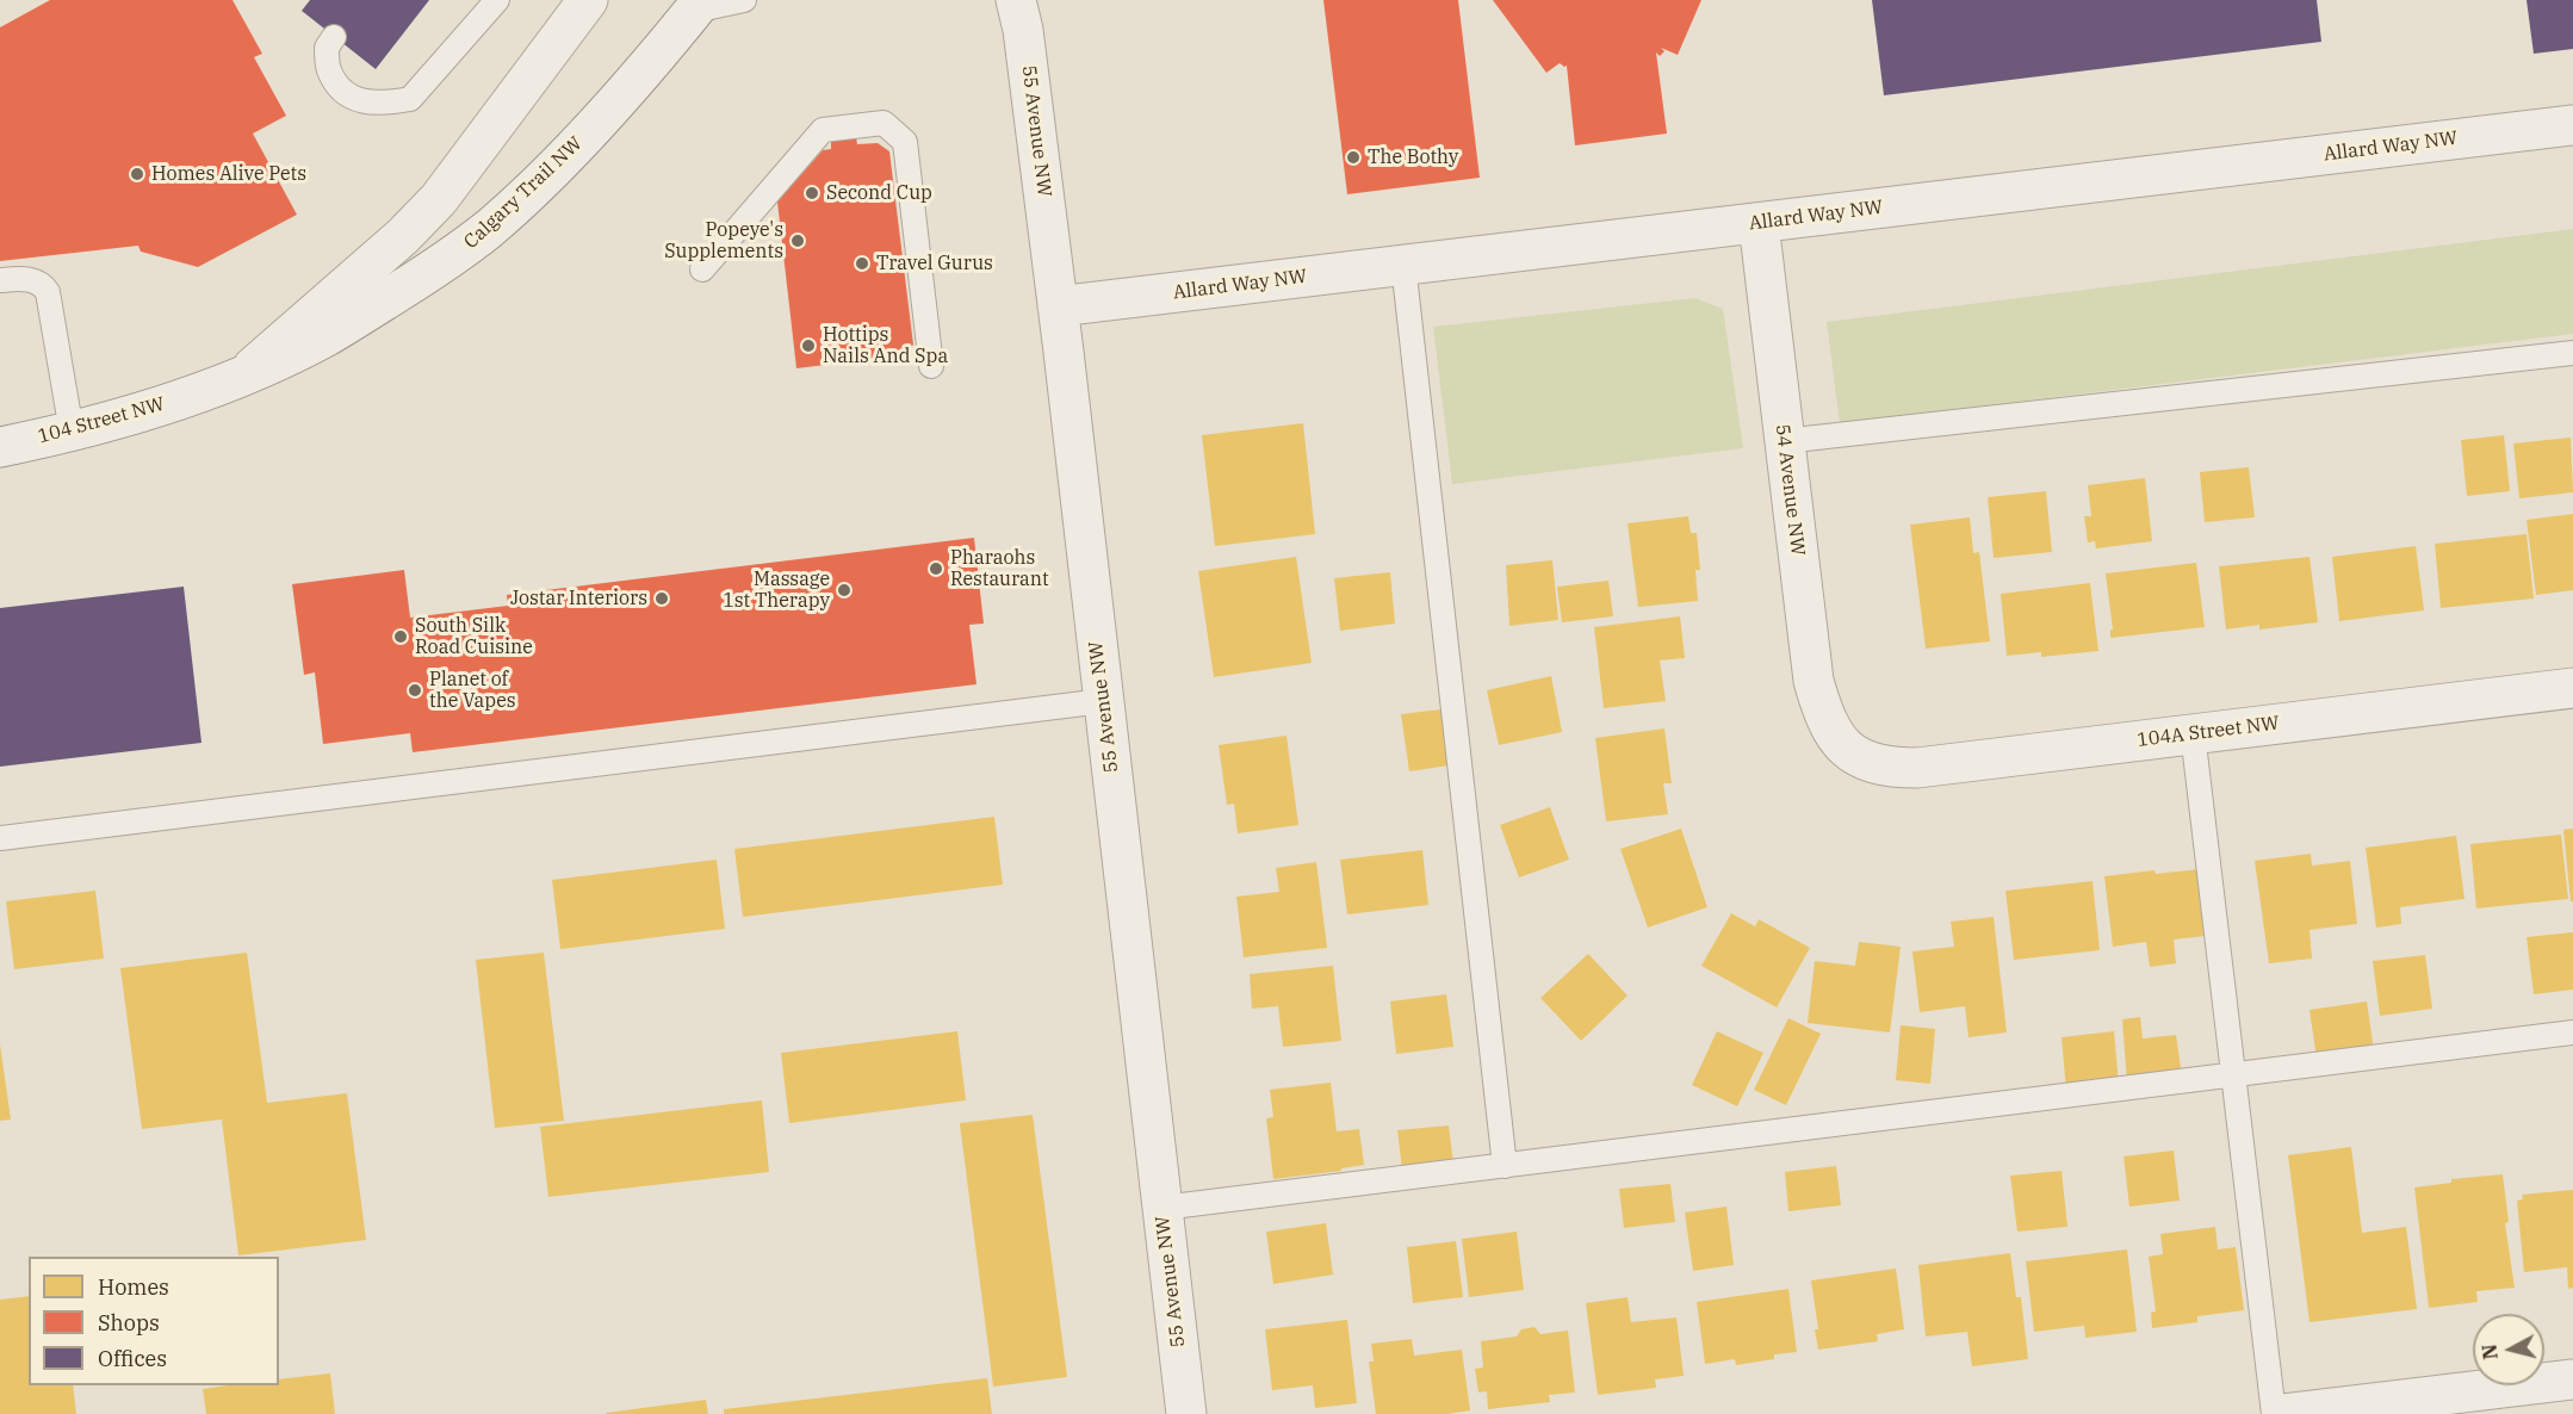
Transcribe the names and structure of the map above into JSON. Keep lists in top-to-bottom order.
{
  "streets": {
    "street": [
      "55 Avenue NW",
      "Allard Way NW",
      "Calgary Trail NW",
      "104 Street NW",
      "54 Avenue NW",
      "104A Street NW"
    ]
  },
  "crossings": [
    ["55 Avenue NW", "Allard Way NW"],
    ["Allard Way NW", "54 Avenue NW"],
    ["Calgary Trail NW", "104 Street NW"],
    ["54 Avenue NW", "104A Street NW"]
  ],
  "places": [
    "The Bothy",
    "Homes Alive Pets",
    "Second Cup",
    "Popeye's Supplements",
    "Travel Gurus",
    "Hottips Nails And Spa",
    "Pharaohs Restaurant",
    "Massage 1st Therapy",
    "Jostar Interiors",
    "South Silk Road Cuisine",
    "Planet of the Vapes"
  ],
  "legend": ["Homes", "Shops", "Offices"],
  "north": "left"
}
